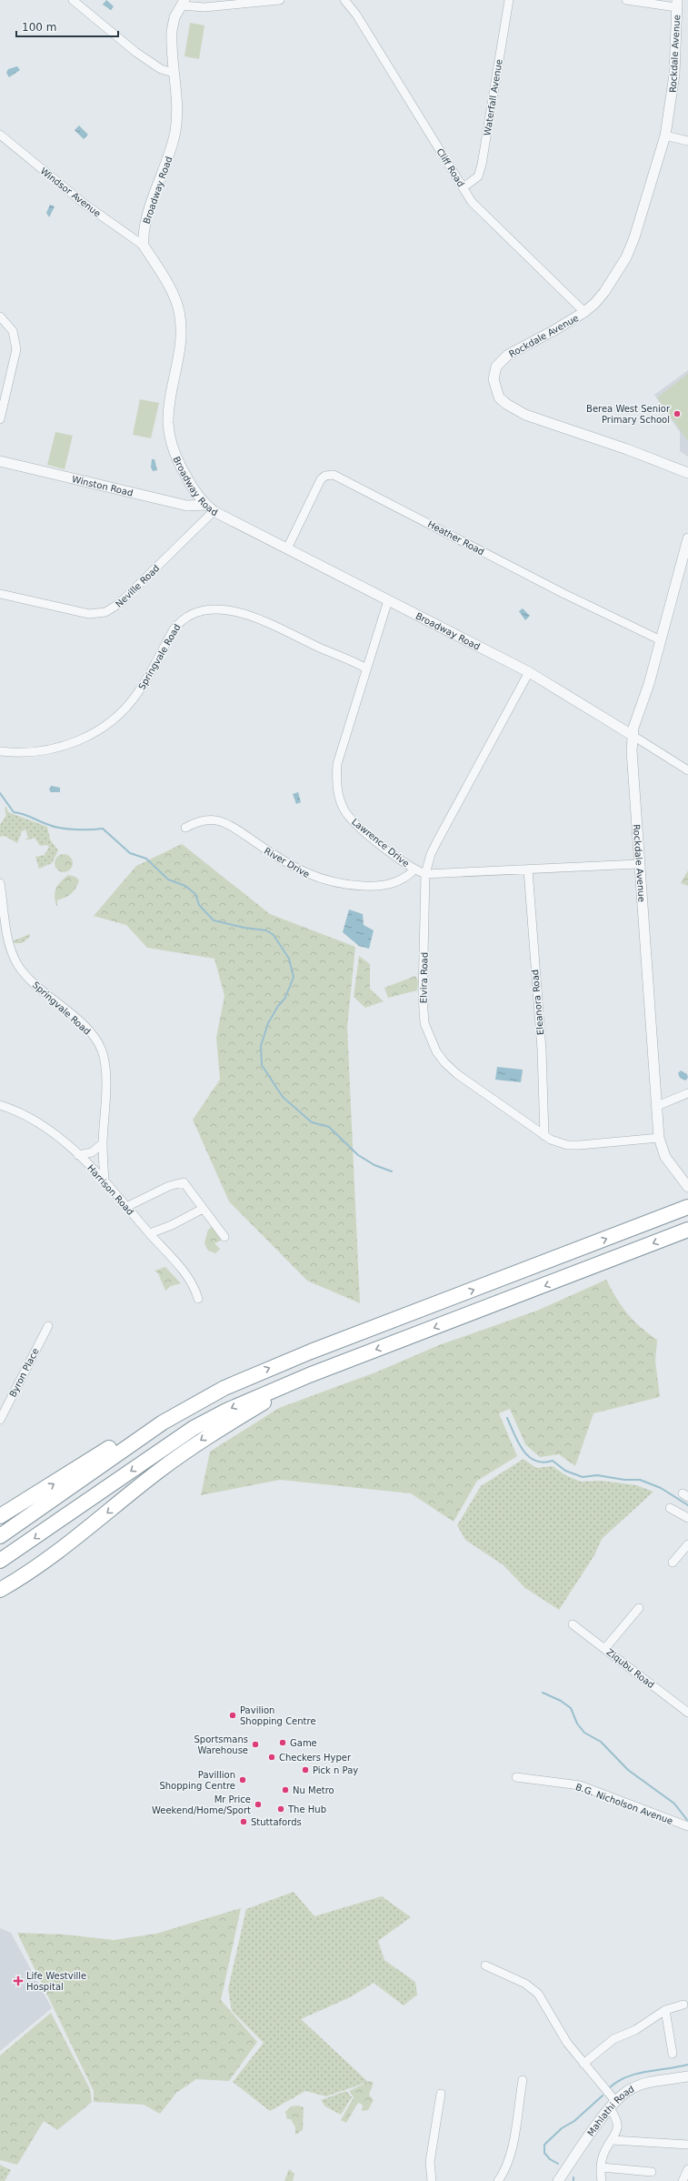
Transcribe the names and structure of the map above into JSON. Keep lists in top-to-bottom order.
{
  "streets": {
    "street": [
      "Rockdale Avenue",
      "Waterfall Avenue",
      "Cliff Road",
      "Broadway Road",
      "Windsor Avenue",
      "Winston Road",
      "Heather Road",
      "Neville Road",
      "Springvale Road",
      "Lawrence Drive",
      "River Drive",
      "Elvira Road",
      "Eleanora Road",
      "Harrison Road",
      "Byron Place",
      "Ziqubu Road",
      "B.G. Nicholson Avenue",
      "Mahlathi Road"
    ]
  },
  "crossings": [
    ["Rockdale Avenue", "Cliff Road"],
    ["Rockdale Avenue", "Broadway Road"],
    ["Rockdale Avenue", "Heather Road"],
    ["Rockdale Avenue", "Lawrence Drive"],
    ["Rockdale Avenue", "Elvira Road"],
    ["Waterfall Avenue", "Cliff Road"],
    ["Broadway Road", "Windsor Avenue"],
    ["Broadway Road", "Winston Road"],
    ["Broadway Road", "Heather Road"],
    ["Broadway Road", "Neville Road"],
    ["Broadway Road", "Lawrence Drive"],
    ["Broadway Road", "Elvira Road"],
    ["Winston Road", "Neville Road"],
    ["Springvale Road", "Lawrence Drive"],
    ["Springvale Road", "Harrison Road"],
    ["Lawrence Drive", "River Drive"],
    ["Lawrence Drive", "Elvira Road"],
    ["Lawrence Drive", "Eleanora Road"],
    ["Elvira Road", "Eleanora Road"]
  ],
  "places": {
    "other": [
      "Berea West Senior Primary School",
      "Pavilion Shopping Centre",
      "Game",
      "Sportsmans Warehouse",
      "Checkers Hyper",
      "Pick n Pay",
      "Pavillion Shopping Centre",
      "Nu Metro",
      "Mr Price Weekend/Home/Sport",
      "The Hub",
      "Stuttafords"
    ],
    "health": ["Life Westville Hospital"]
  },
  "scale_bar": "100 m"
}
